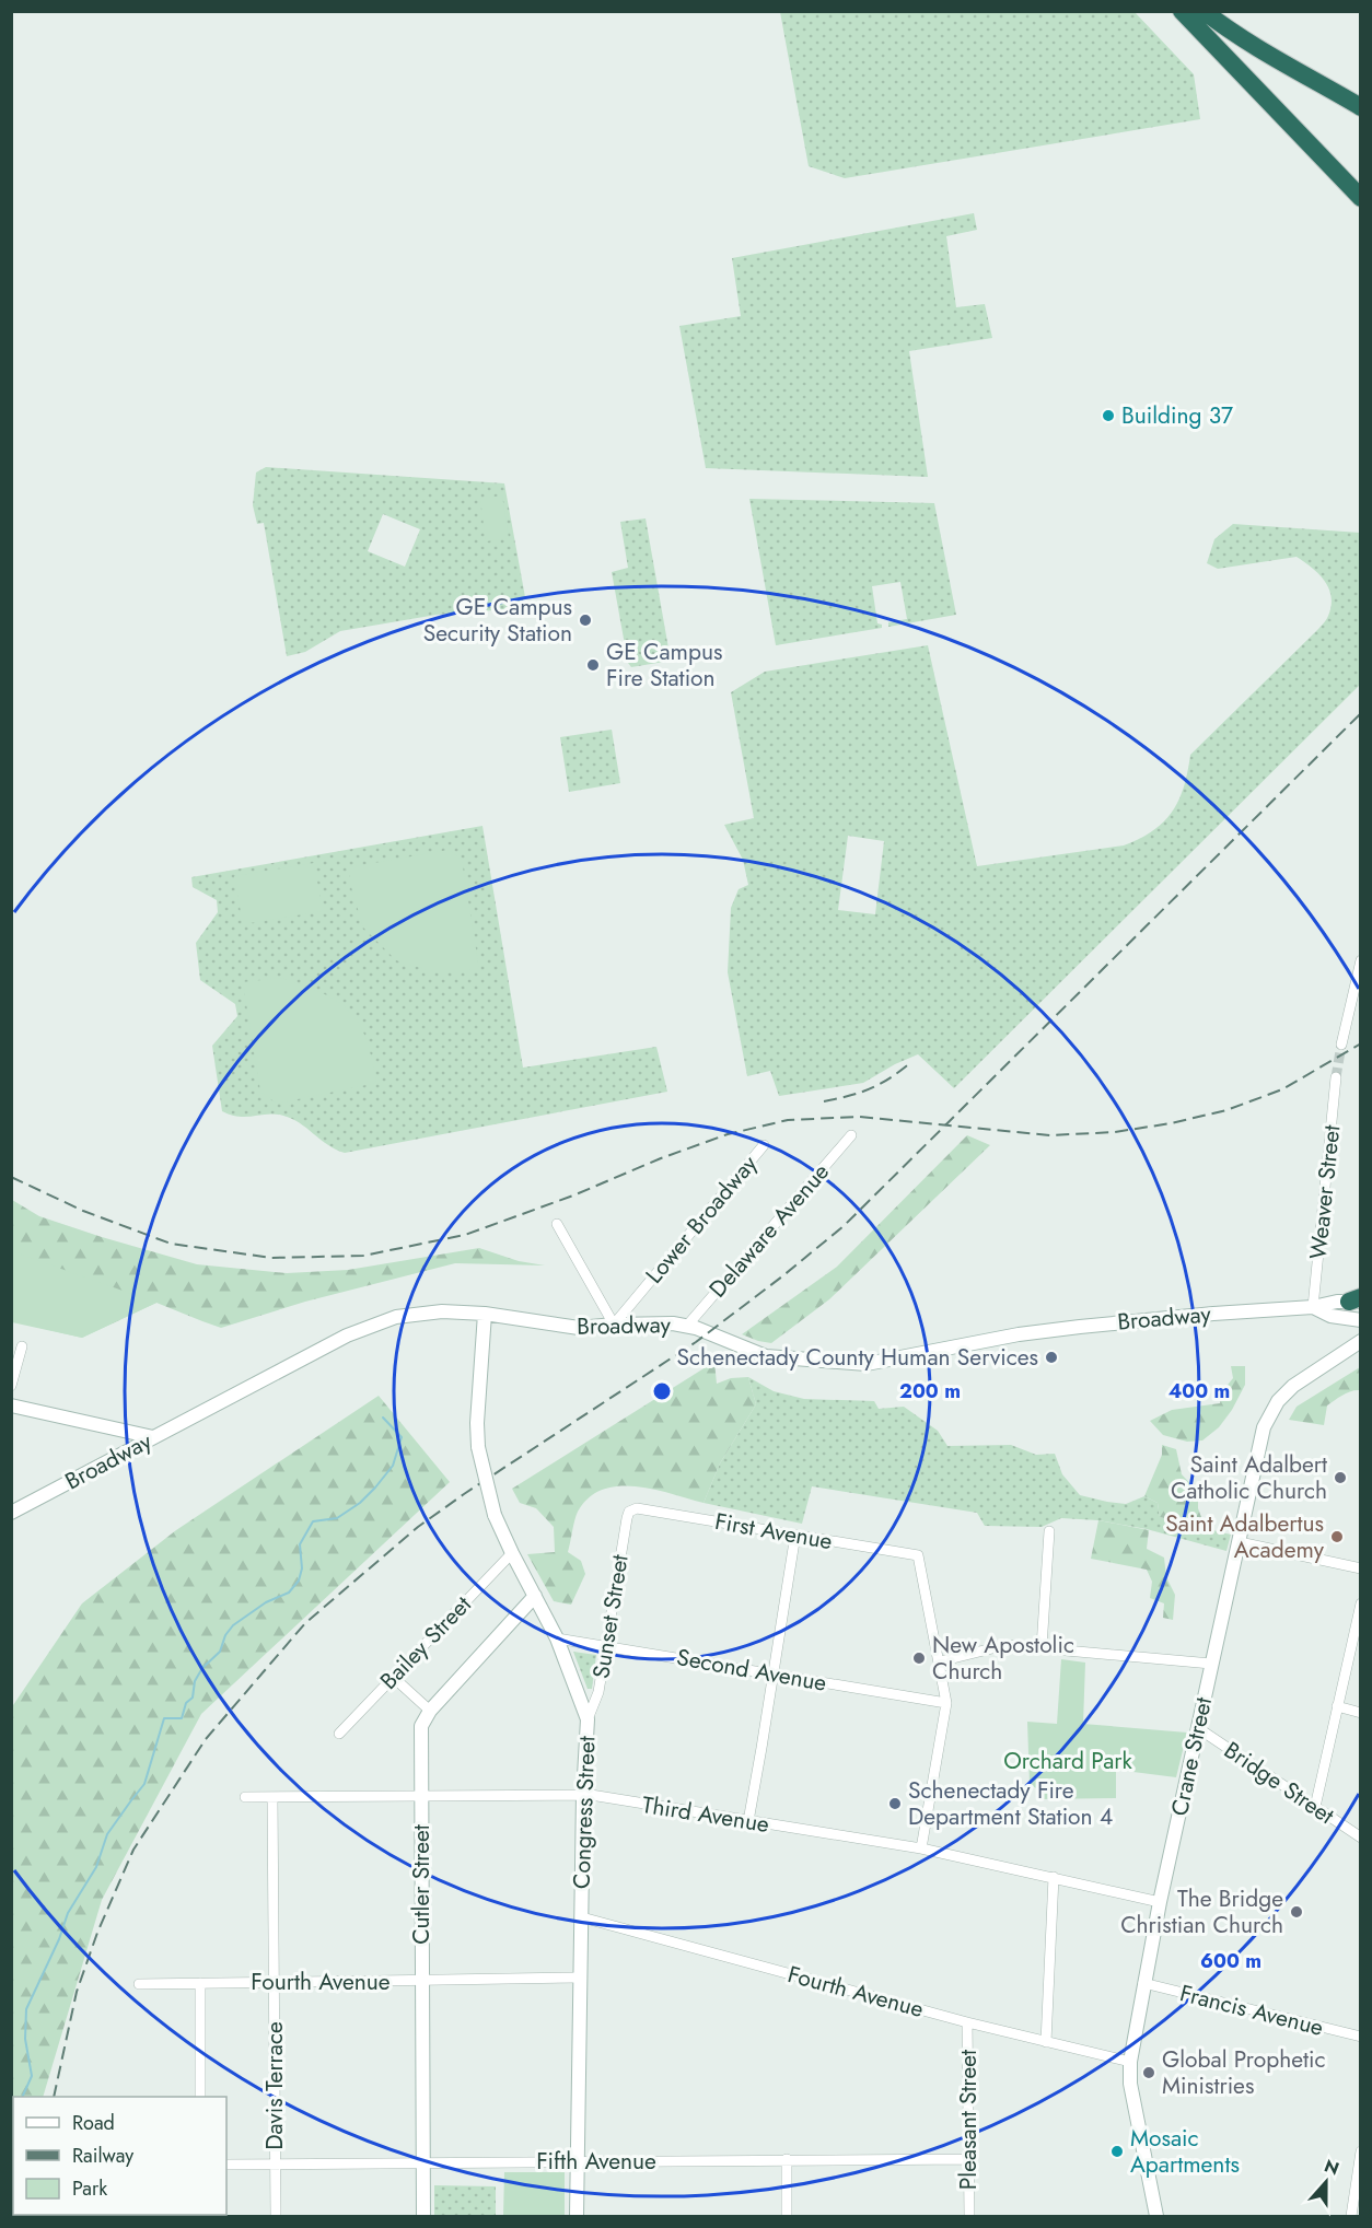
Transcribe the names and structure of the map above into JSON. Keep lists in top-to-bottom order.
{
  "streets": {
    "street": [
      "Weaver Street",
      "Lower Broadway",
      "Delaware Avenue",
      "Broadway",
      "First Avenue",
      "Sunset Street",
      "Bailey Street",
      "Second Avenue",
      "Crane Street",
      "Bridge Street",
      "Congress Street",
      "Third Avenue",
      "Cutler Street",
      "Fourth Avenue",
      "Francis Avenue",
      "Davis Terrace",
      "Pleasant Street",
      "Fifth Avenue"
    ]
  },
  "crossings": [
    ["Weaver Street", "Broadway"],
    ["Lower Broadway", "Broadway"],
    ["Delaware Avenue", "Broadway"],
    ["Broadway", "Congress Street"],
    ["First Avenue", "Sunset Street"],
    ["Sunset Street", "Second Avenue"],
    ["Sunset Street", "Congress Street"],
    ["Bailey Street", "Congress Street"],
    ["Second Avenue", "Congress Street"],
    ["Crane Street", "Bridge Street"],
    ["Crane Street", "Third Avenue"],
    ["Crane Street", "Fourth Avenue"],
    ["Crane Street", "Francis Avenue"],
    ["Congress Street", "Third Avenue"],
    ["Congress Street", "Cutler Street"],
    ["Congress Street", "Fourth Avenue"],
    ["Congress Street", "Fifth Avenue"],
    ["Third Avenue", "Cutler Street"],
    ["Third Avenue", "Davis Terrace"],
    ["Cutler Street", "Fourth Avenue"],
    ["Cutler Street", "Fifth Avenue"],
    ["Fourth Avenue", "Davis Terrace"],
    ["Fourth Avenue", "Pleasant Street"],
    ["Davis Terrace", "Fifth Avenue"],
    ["Pleasant Street", "Fifth Avenue"]
  ],
  "parks": ["Orchard Park"],
  "places": [
    "Building 37",
    "GE Campus Security Station",
    "GE Campus Fire Station",
    "Schenectady County Human Services",
    "Saint Adalbert Catholic Church",
    "Saint Adalbertus Academy",
    "New Apostolic Church",
    "Schenectady Fire Department Station 4",
    "The Bridge Christian Church",
    "Global Prophetic Ministries",
    "Mosaic Apartments"
  ],
  "legend": ["Road", "Railway", "Park"],
  "north": "top",
  "rings": ["200 m", "400 m", "600 m"]
}
